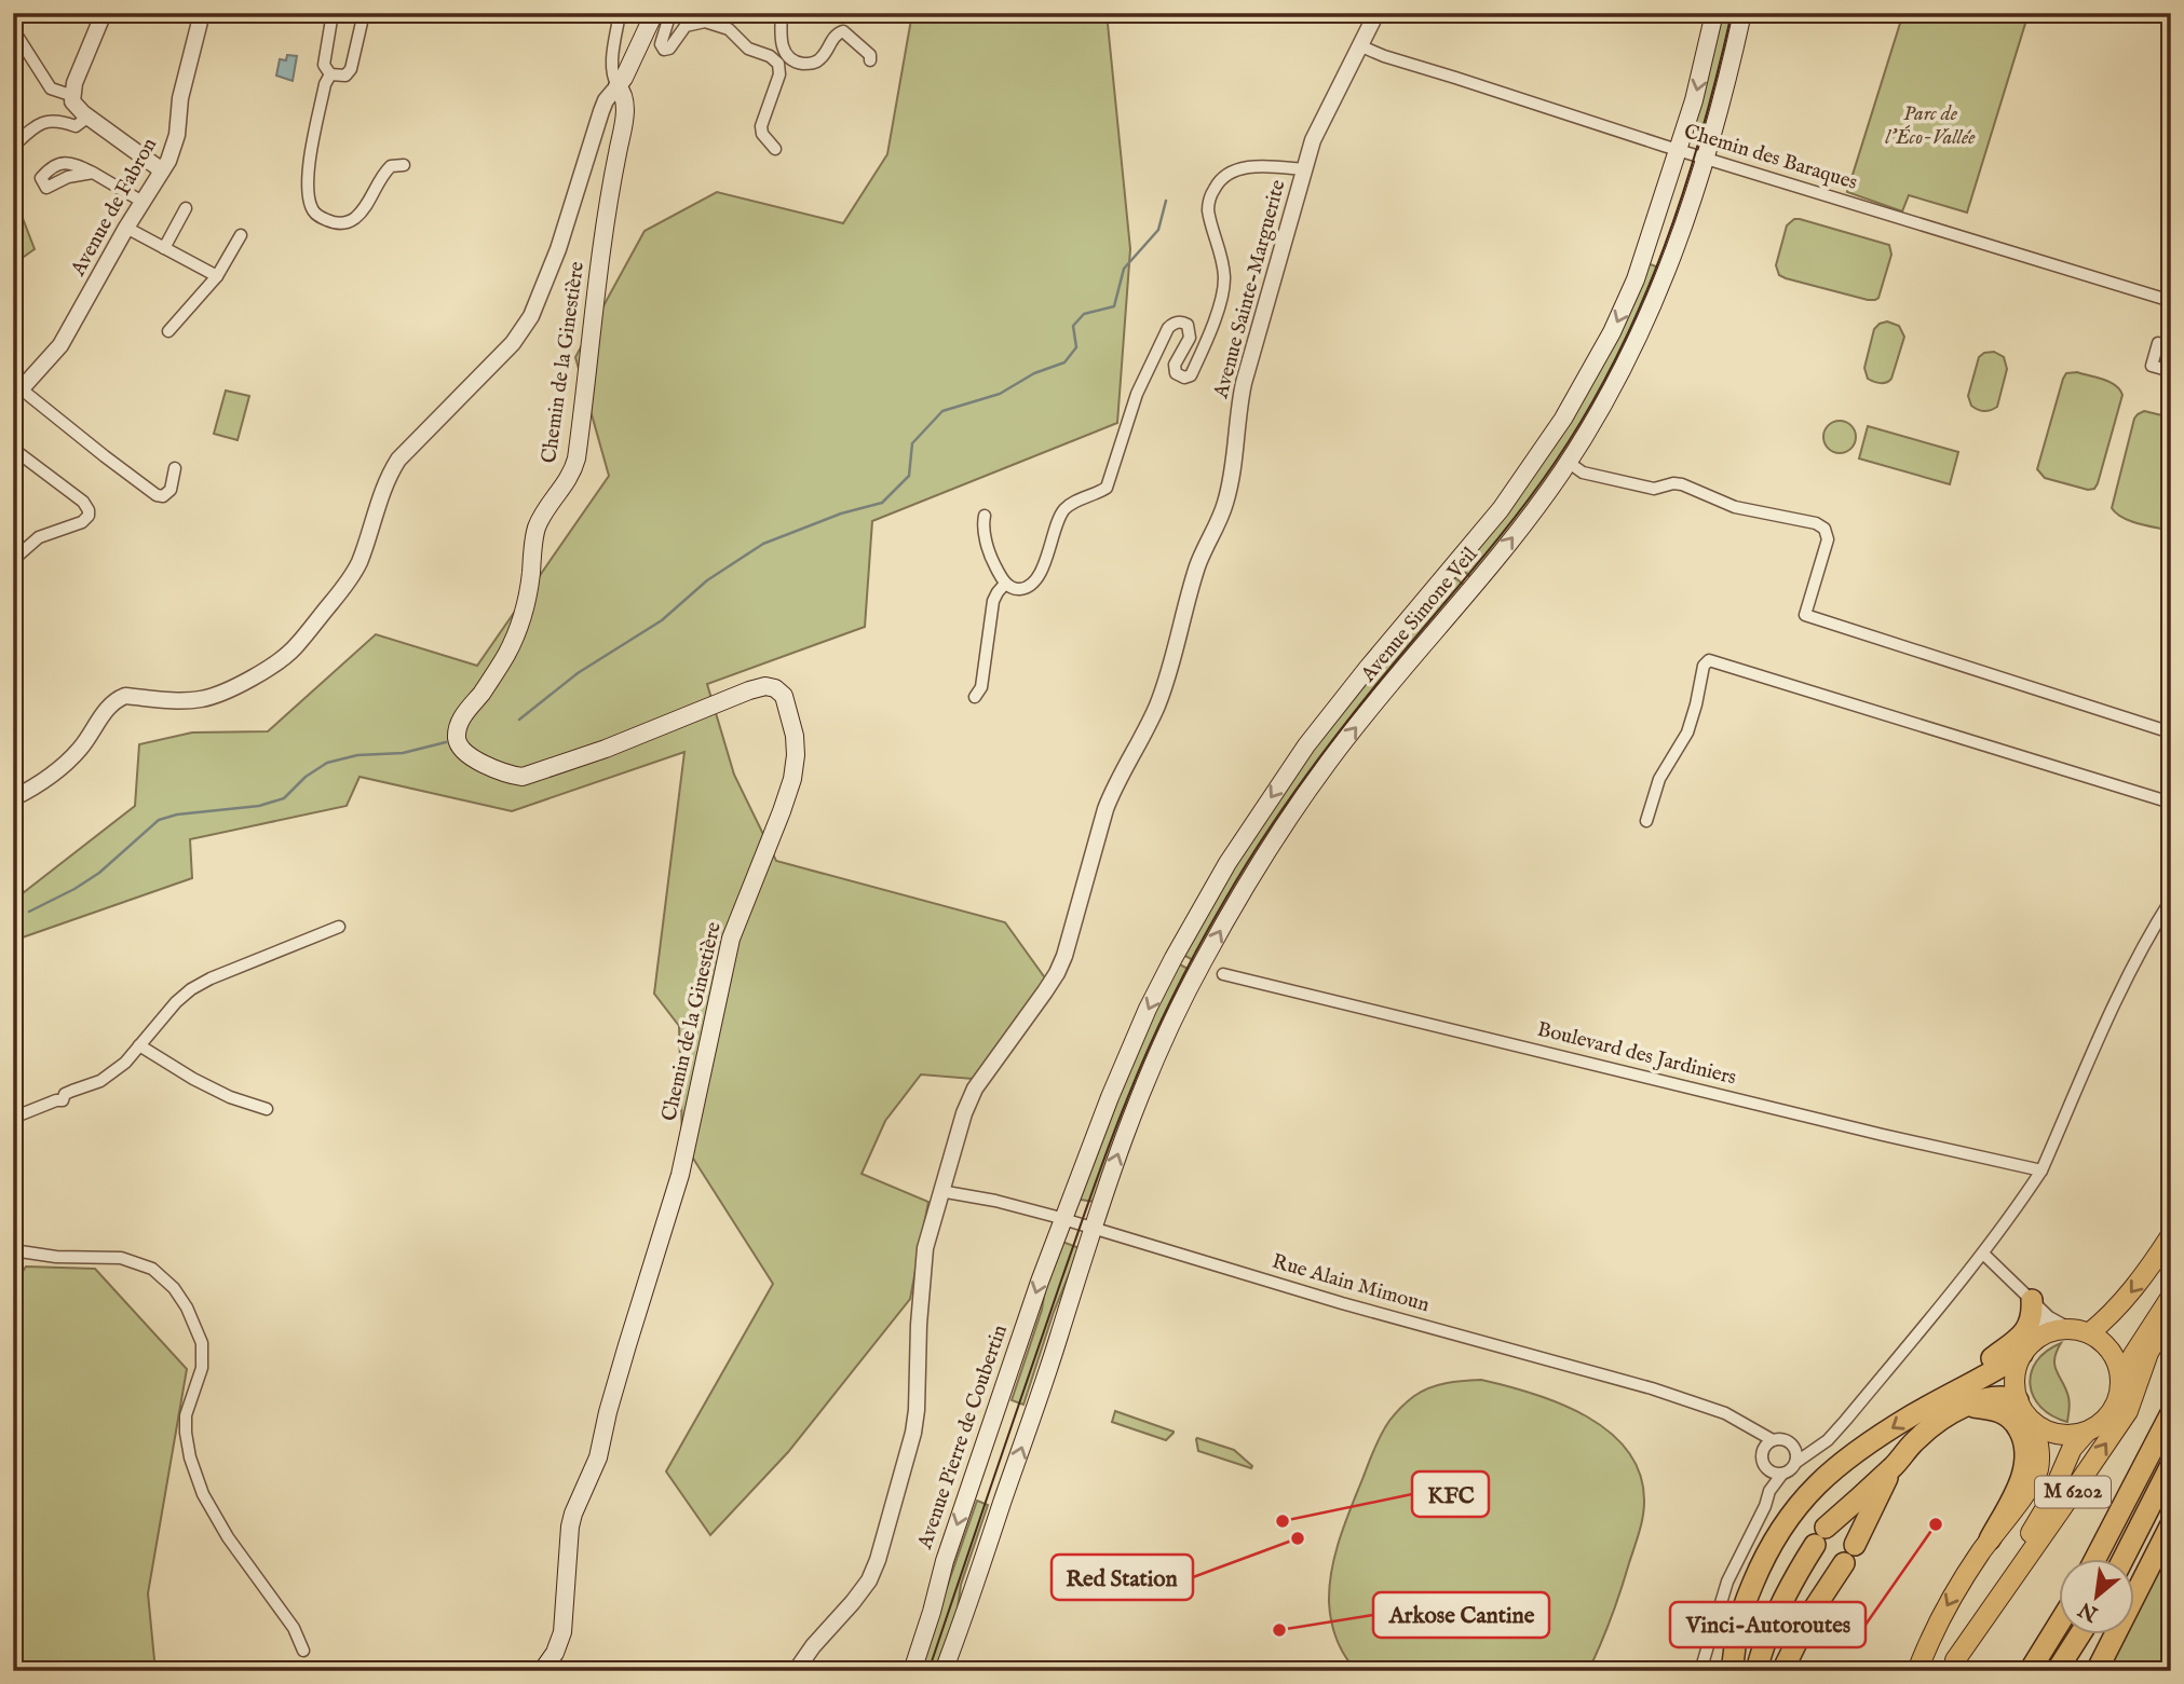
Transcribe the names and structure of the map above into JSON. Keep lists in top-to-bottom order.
{
  "streets": {
    "main road": [
      "Chemin de la Ginestière",
      "Avenue Simone Veil",
      "Avenue Pierre de Coubertin",
      "M 6202"
    ],
    "street": [
      "Chemin des Baraques",
      "Avenue de Fabron",
      "Avenue Sainte-Marguerite",
      "Boulevard des Jardiniers",
      "Rue Alain Mimoun"
    ]
  },
  "crossings": [
    ["Chemin des Baraques", "Avenue Sainte-Marguerite"],
    ["Chemin des Baraques", "Avenue Simone Veil"],
    ["Avenue Sainte-Marguerite", "Rue Alain Mimoun"],
    ["Avenue Simone Veil", "Rue Alain Mimoun"],
    ["Avenue Simone Veil", "Avenue Pierre de Coubertin"],
    ["Rue Alain Mimoun", "Avenue Pierre de Coubertin"]
  ],
  "parks": ["Parc de l'Éco-Vallée"],
  "places": [
    "KFC",
    "Vinci-Autoroutes",
    "Red Station",
    "Arkose Cantine"
  ],
  "north": "bottom left"
}
